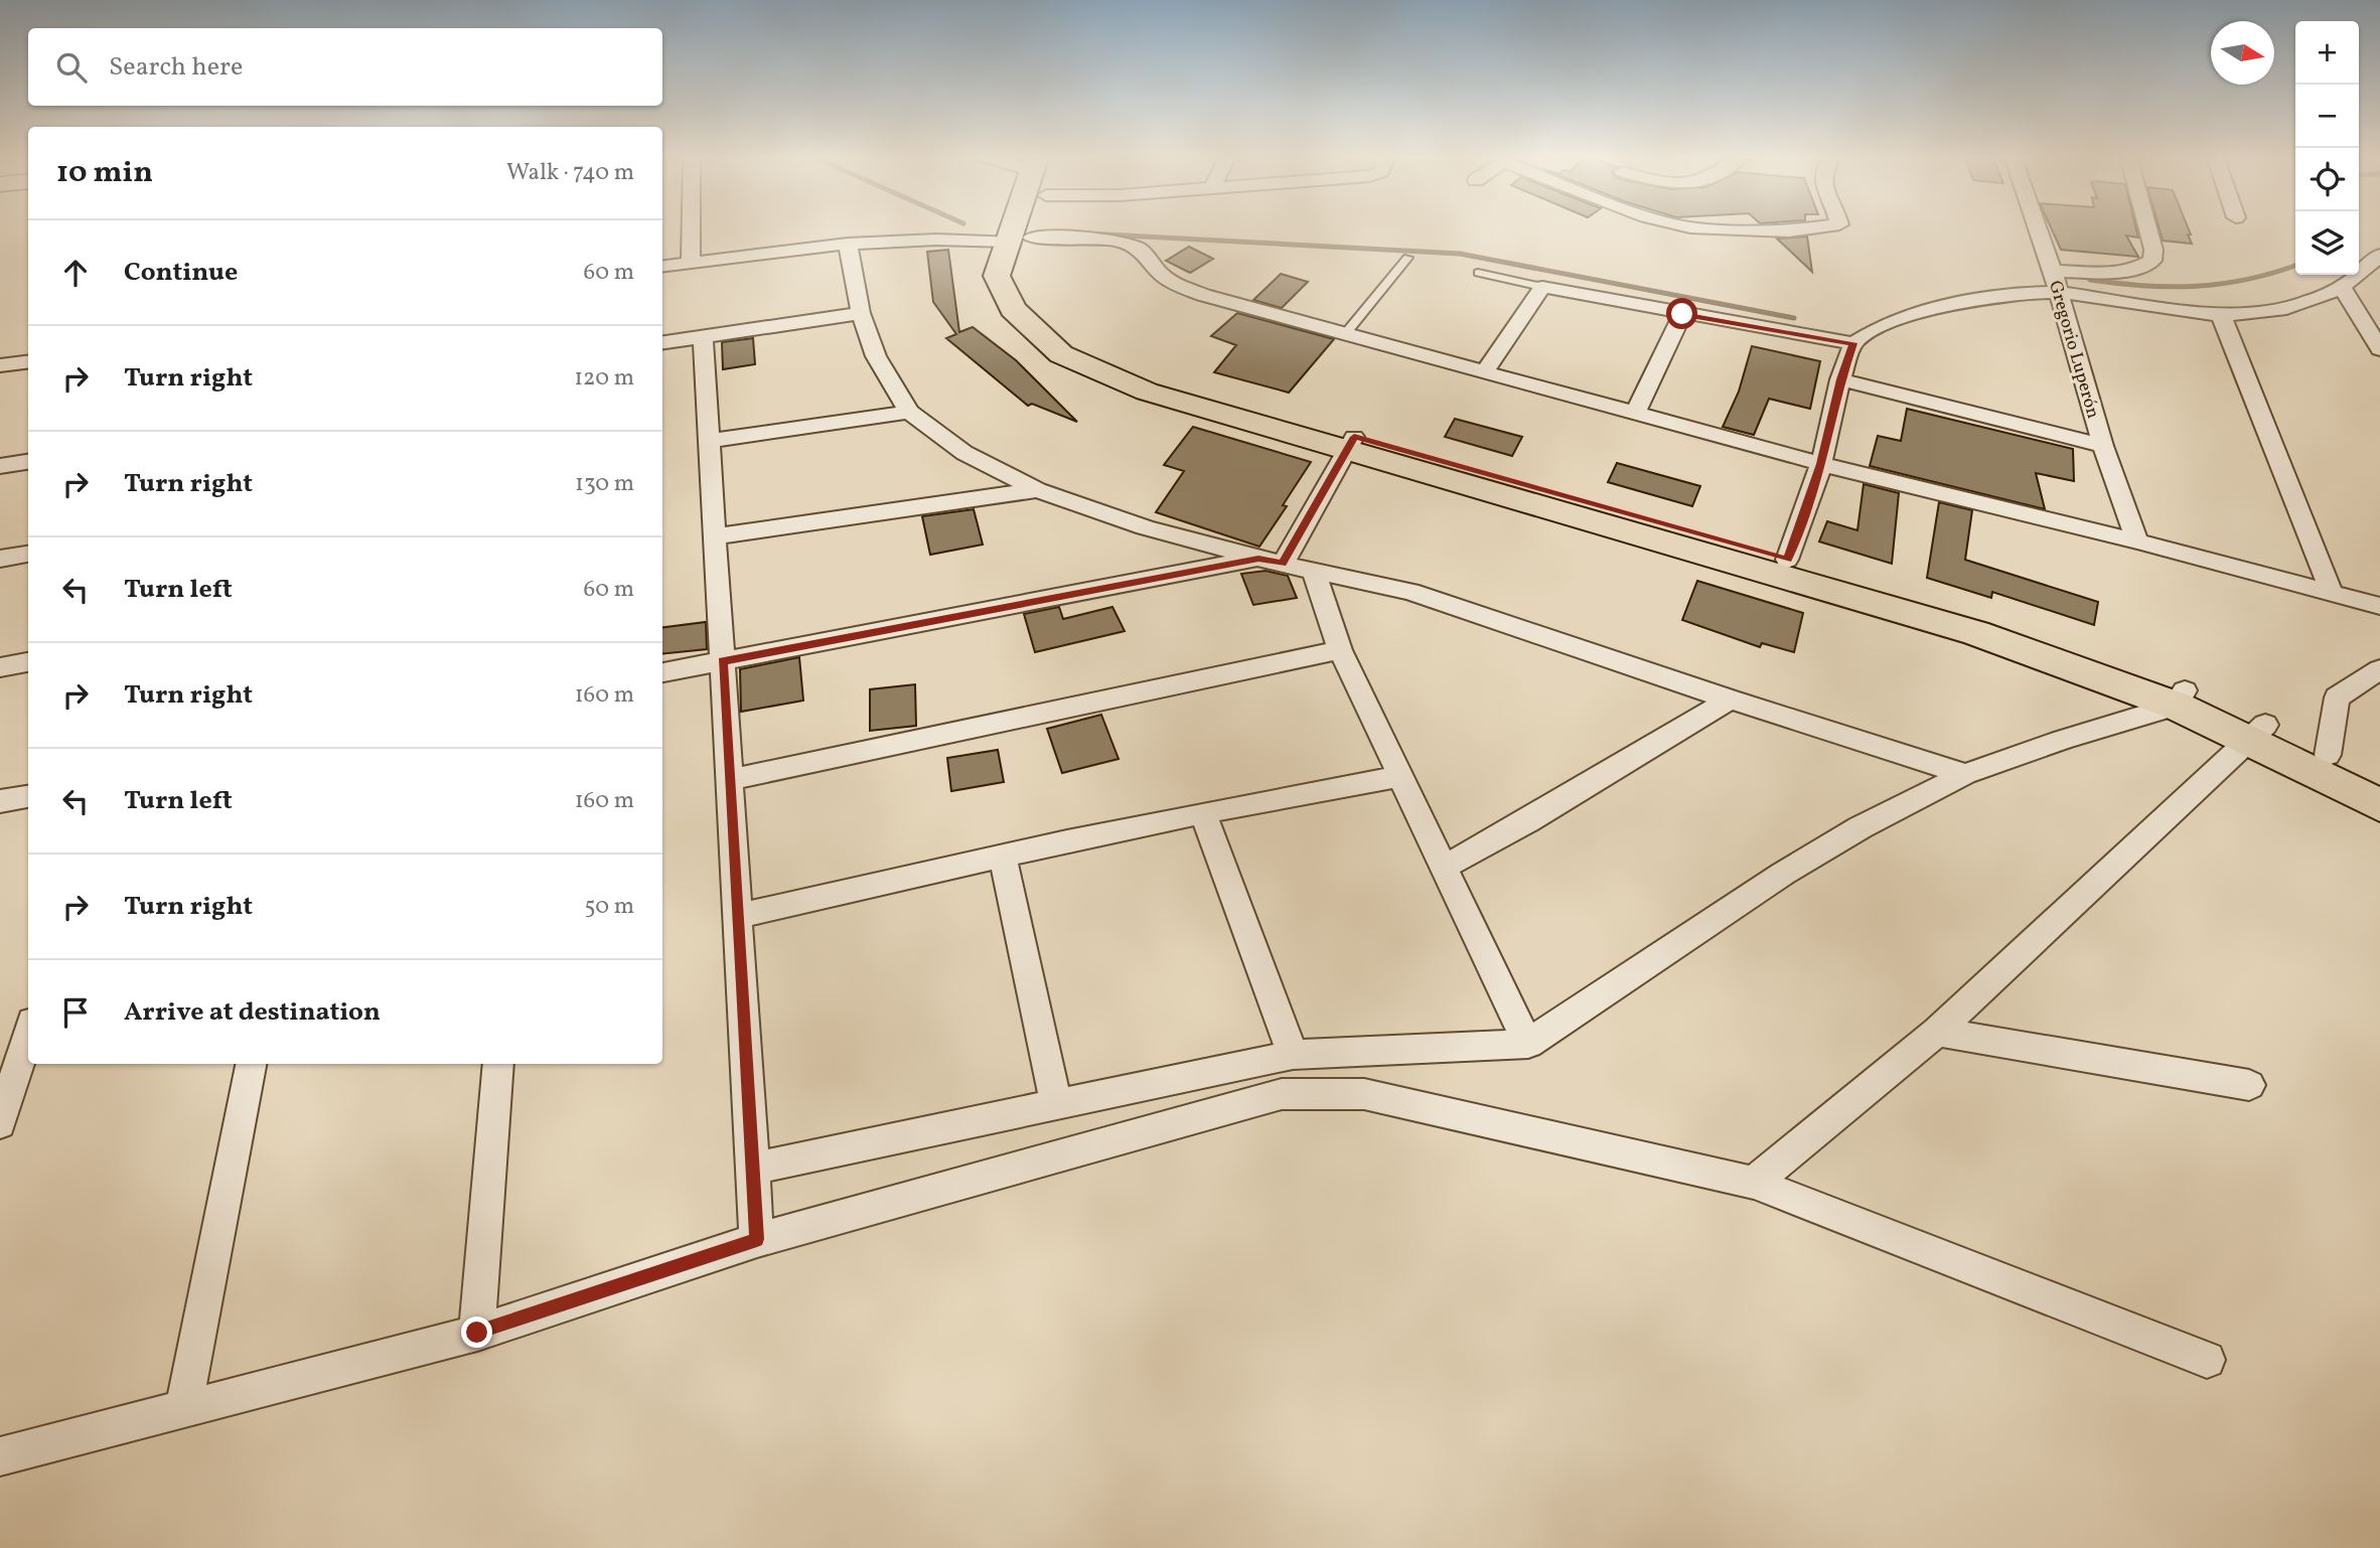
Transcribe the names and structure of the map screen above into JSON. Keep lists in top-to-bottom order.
{
  "streets": {
    "street": ["Gregorio Luperón"]
  },
  "north": "right",
  "page": {
    "map_buttons": ["+", "−"],
    "search": "Search here",
    "heading": ["10 min", "Walk · 740 m"],
    "list": [
      ["Continue", "60 m"],
      ["Turn right", "120 m"],
      ["Turn right", "130 m"],
      ["Turn left", "60 m"],
      ["Turn right", "160 m"],
      ["Turn left", "160 m"],
      ["Turn right", "50 m"],
      "Arrive at destination"
    ]
  }
}
